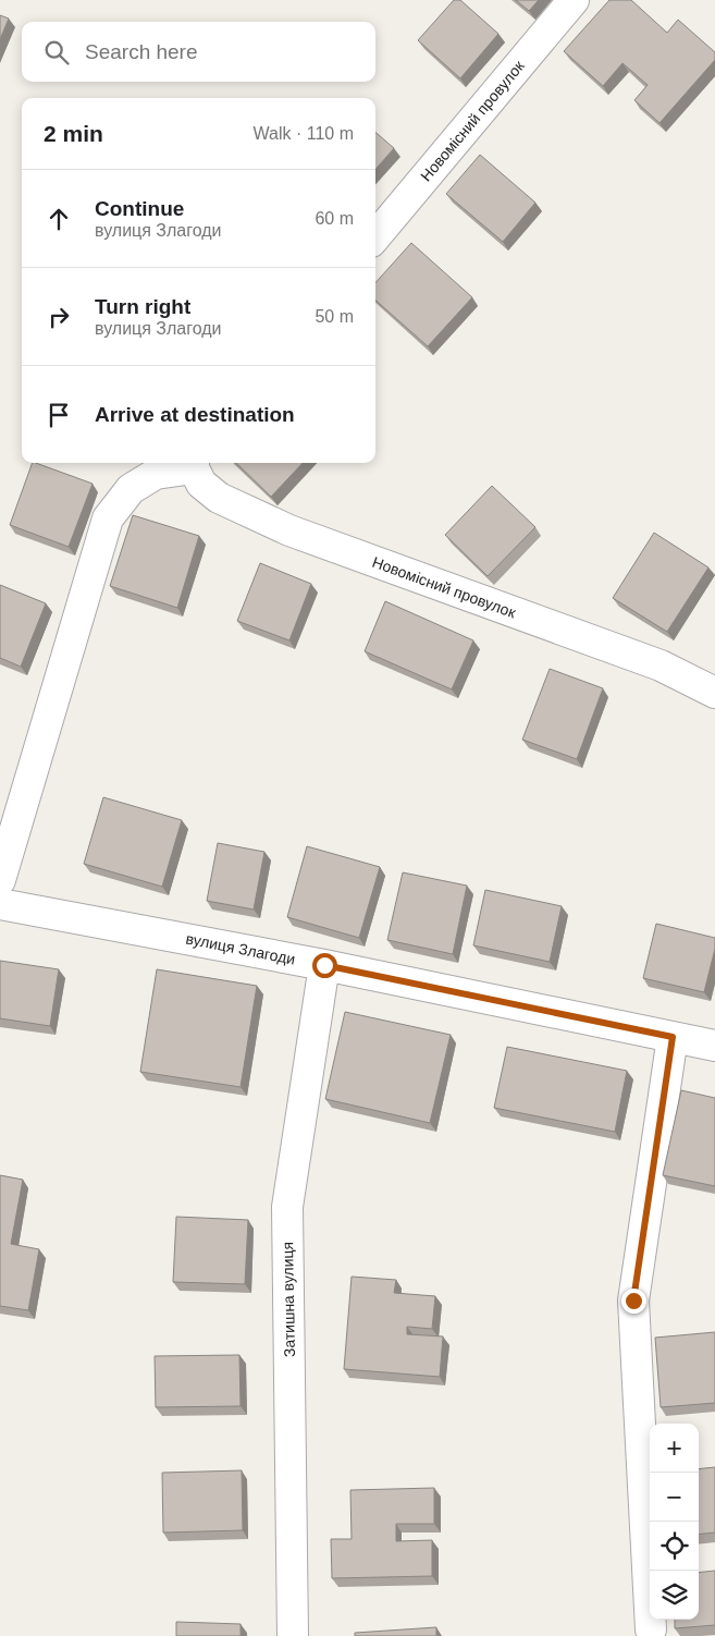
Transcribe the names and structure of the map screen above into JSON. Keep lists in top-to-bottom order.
{
  "streets": {
    "street": ["Новомісний провулок", "вулиця Злагоди", "Затишна вулиця"]
  },
  "crossings": [
    ["вулиця Злагоди", "Затишна вулиця"]
  ],
  "page": {
    "search": "Search here",
    "heading": ["2 min", "Walk · 110 m"],
    "list": [
      ["Continue", "вулиця Злагоди", "60 m"],
      ["Turn right", "вулиця Злагоди", "50 m"],
      "Arrive at destination"
    ],
    "map_buttons": ["+", "−"]
  }
}
